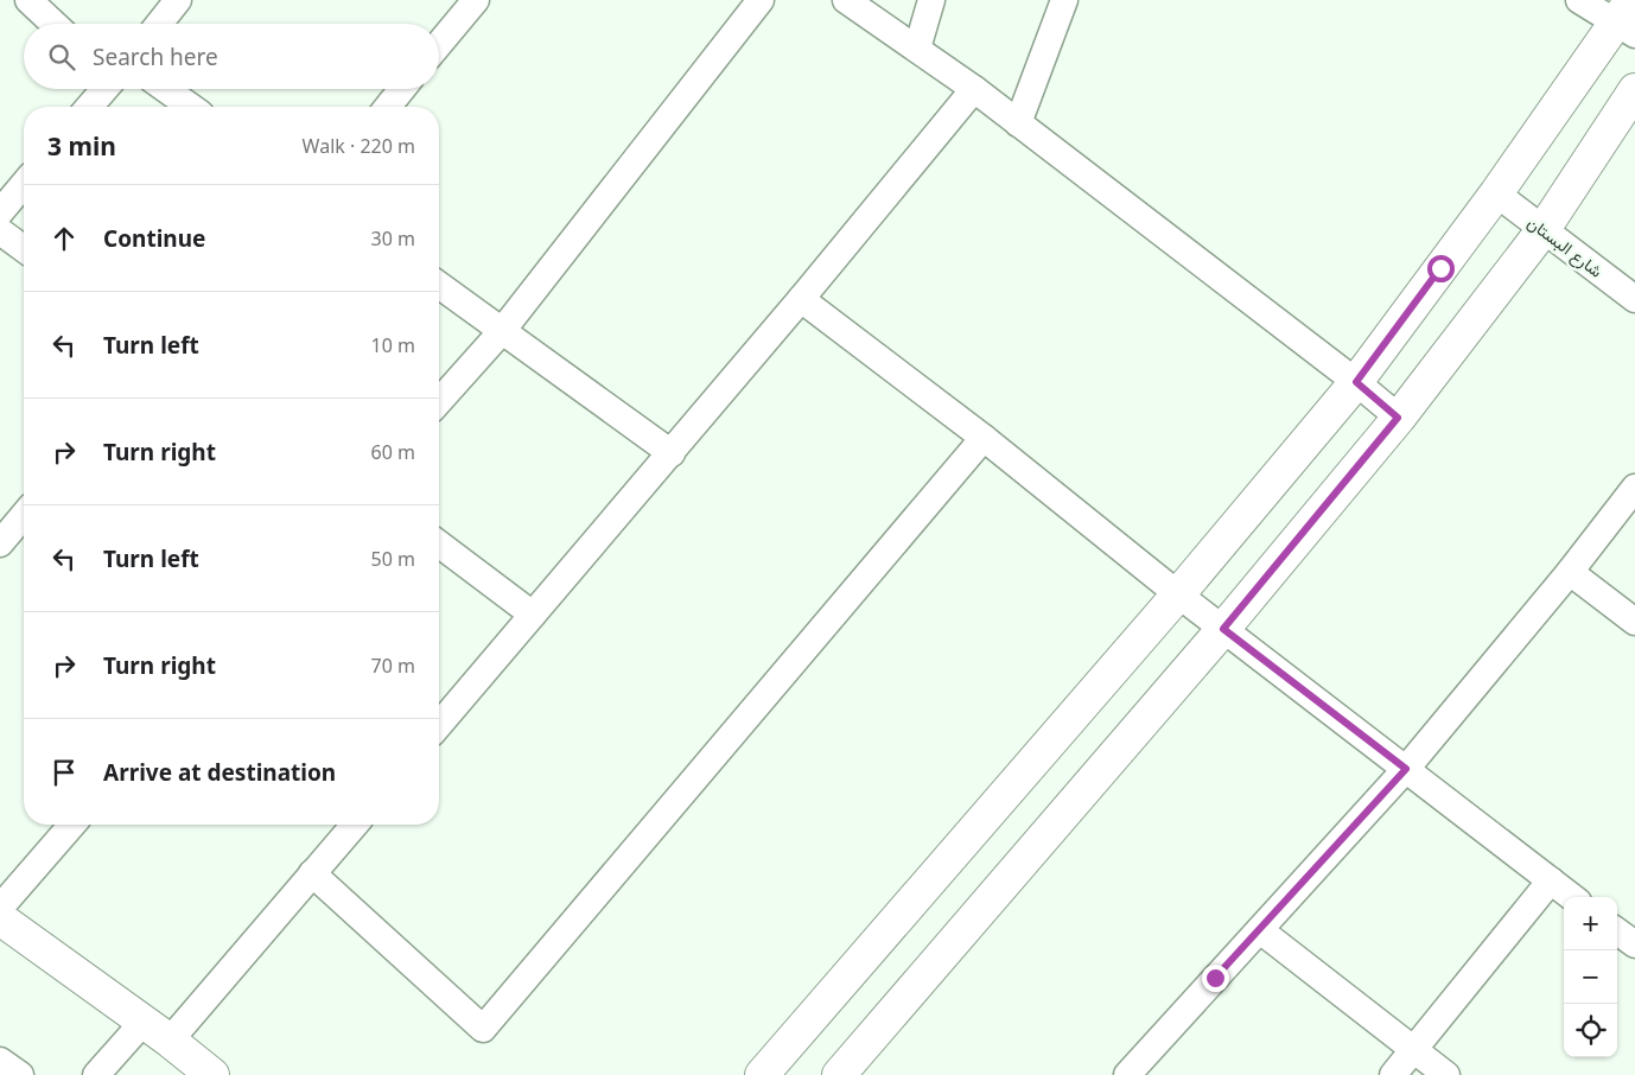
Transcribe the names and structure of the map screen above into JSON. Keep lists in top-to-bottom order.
{
  "streets": {
    "street": ["شارع البستان"]
  },
  "page": {
    "search": "Search here",
    "heading": ["3 min", "Walk · 220 m"],
    "list": [
      ["Continue", "30 m"],
      ["Turn left", "10 m"],
      ["Turn right", "60 m"],
      ["Turn left", "50 m"],
      ["Turn right", "70 m"],
      "Arrive at destination"
    ],
    "map_buttons": ["+", "−"]
  }
}
